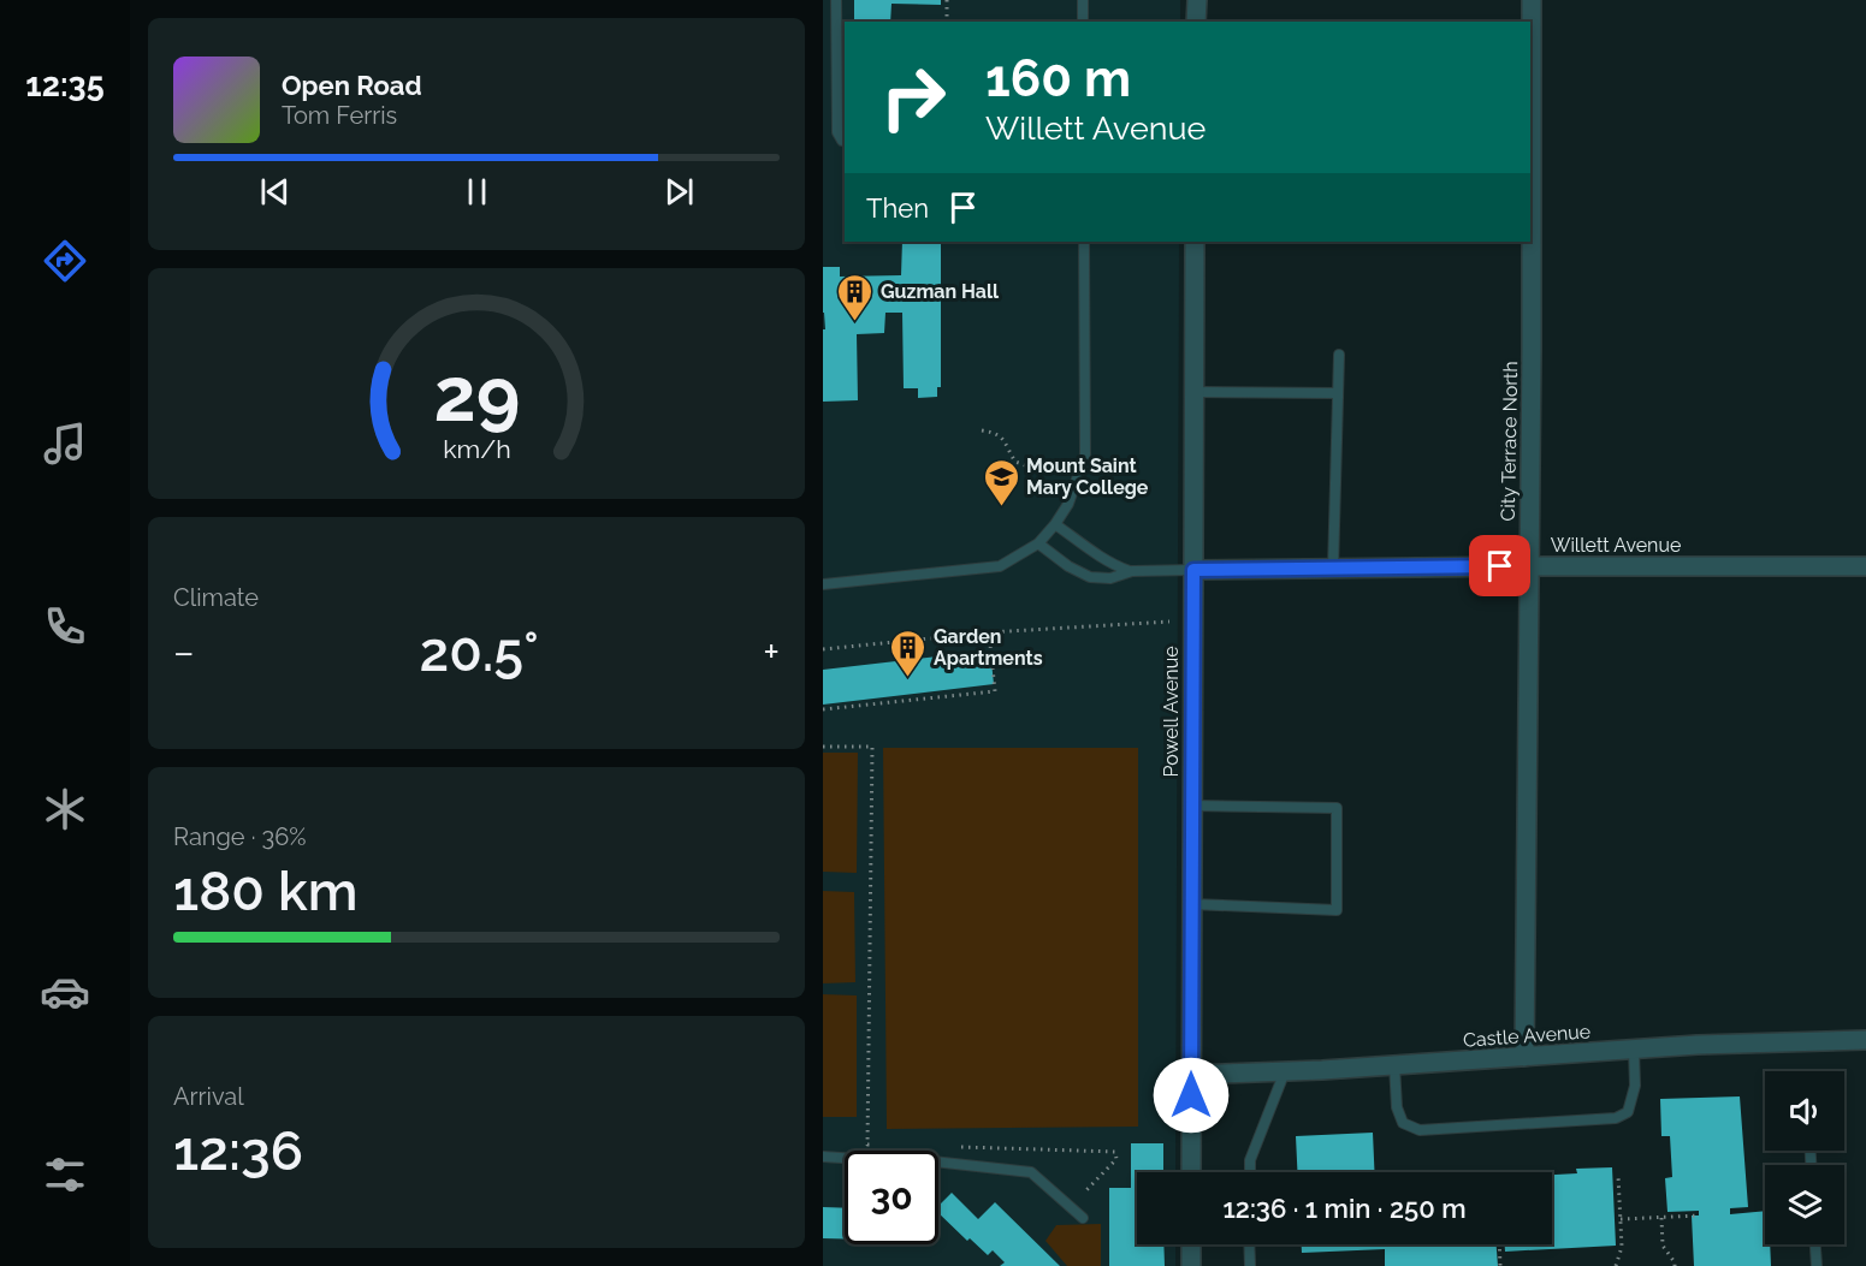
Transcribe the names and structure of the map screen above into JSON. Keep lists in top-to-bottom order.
{
  "streets": {
    "street": [
      "City Terrace North",
      "Willett Avenue",
      "Powell Avenue",
      "Castle Avenue"
    ]
  },
  "crossings": [
    ["City Terrace North", "Willett Avenue"],
    ["City Terrace North", "Castle Avenue"],
    ["Willett Avenue", "Powell Avenue"],
    ["Powell Avenue", "Castle Avenue"]
  ],
  "places": {
    "building": ["Guzman Hall", "Garden Apartments"],
    "school or university": ["Mount Saint Mary College"]
  },
  "page": {
    "tabs": "12:35",
    "turn": ["160 m", "Willett Avenue"],
    "song": ["Open Road", "Tom Ferris"],
    "then": "Then",
    "tile": [
      "Climate",
      ["Range · 36%", "180 km"],
      ["Arrival", "12:36"]
    ],
    "heat": ["−", "20.5°", "+"],
    "limit": "30",
    "trip": "12:36 · 1 min · 250 m",
    "gauge": ["29", "km/h"]
  }
}
